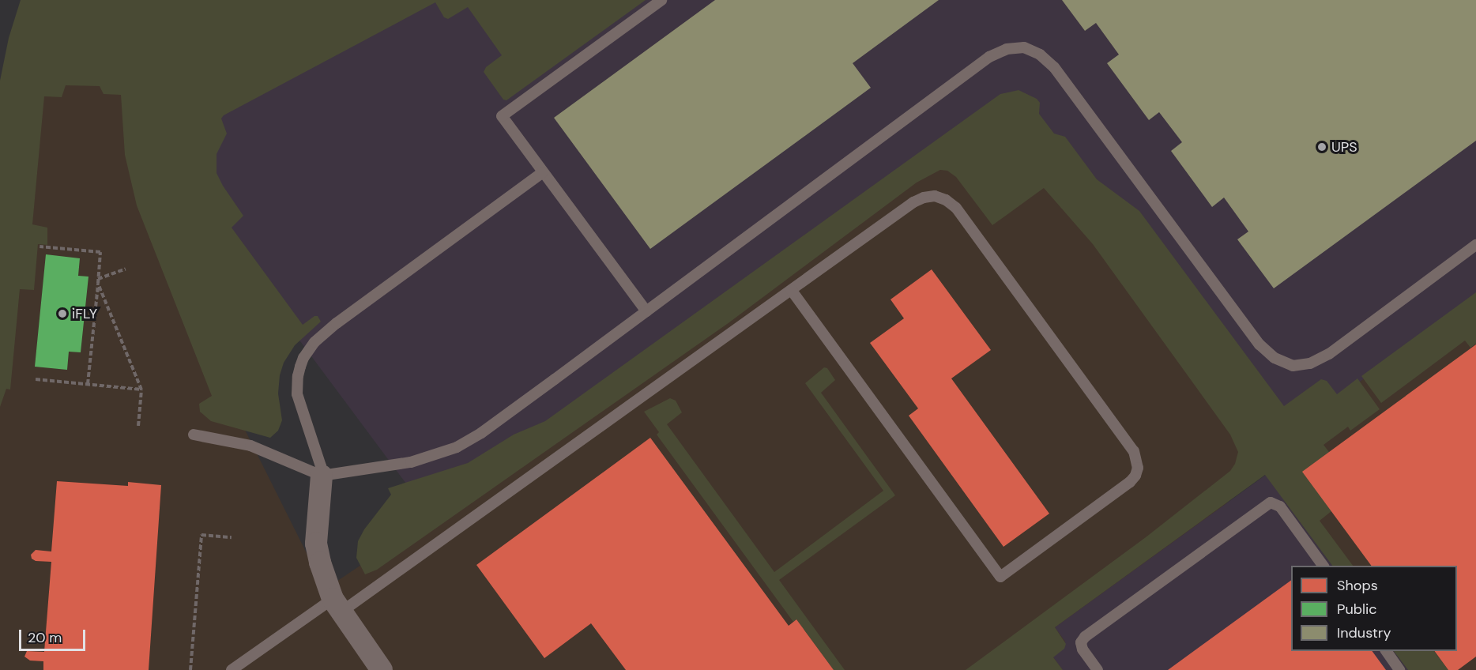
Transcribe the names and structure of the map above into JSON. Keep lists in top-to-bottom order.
{
  "places": ["UPS", "iFLY"],
  "legend": ["Shops", "Public", "Industry"],
  "scale_bar": "20 m"
}
